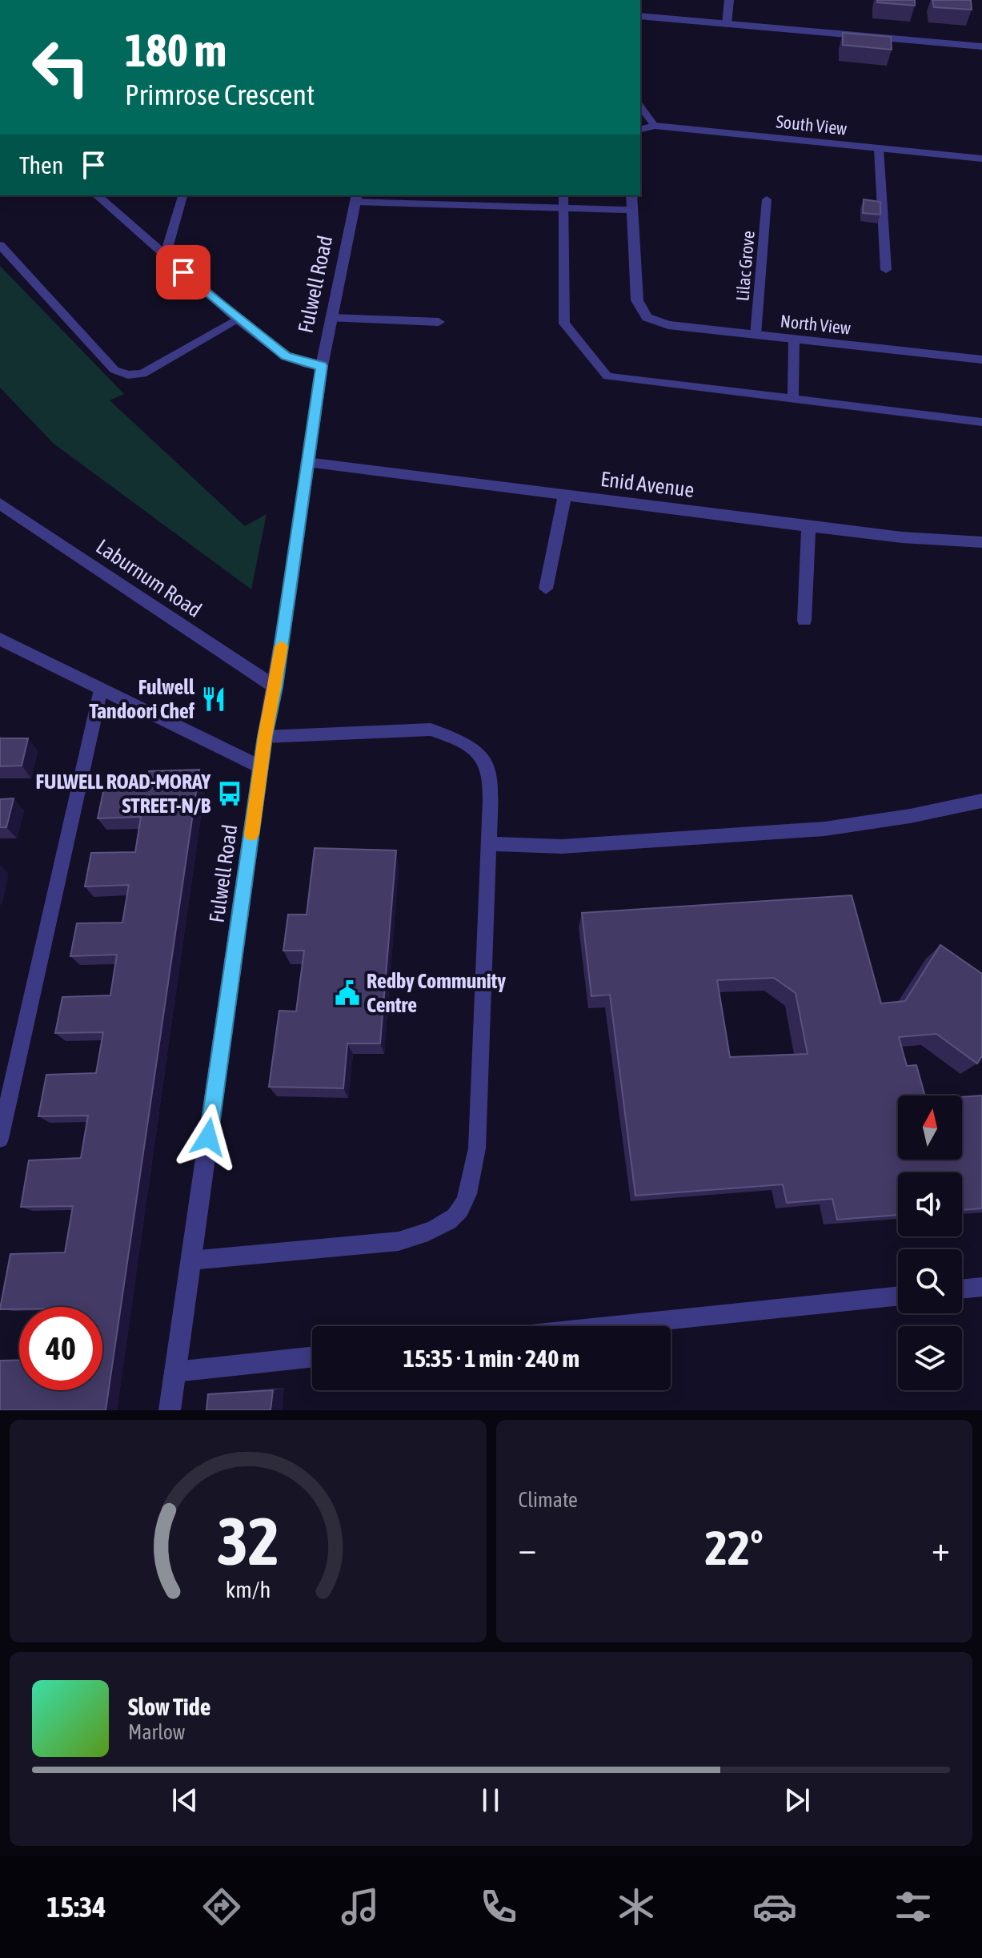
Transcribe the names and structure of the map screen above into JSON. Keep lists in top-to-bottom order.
{
  "streets": {
    "street": [
      "South View",
      "Fulwell Road",
      "North View",
      "Enid Avenue",
      "Laburnum Road"
    ],
    "lane": ["Lilac Grove"]
  },
  "crossings": [
    ["Lilac Grove", "North View"],
    ["Fulwell Road", "Enid Avenue"],
    ["Fulwell Road", "Laburnum Road"]
  ],
  "places": {
    "restaurant": ["Fulwell Tandoori Chef"],
    "bus stop": ["FULWELL ROAD-MORAY STREET-N/B"],
    "public building": ["Redby Community Centre"]
  },
  "north": "top",
  "page": {
    "turn": ["180 m", "Primrose Crescent"],
    "then": "Then",
    "limit": "40",
    "trip": "15:35 · 1 min · 240 m",
    "tile": "Climate",
    "heat": ["−", "22°", "+"],
    "song": ["Slow Tide", "Marlow"],
    "tabs": "15:34",
    "gauge": ["32", "km/h"]
  }
}
